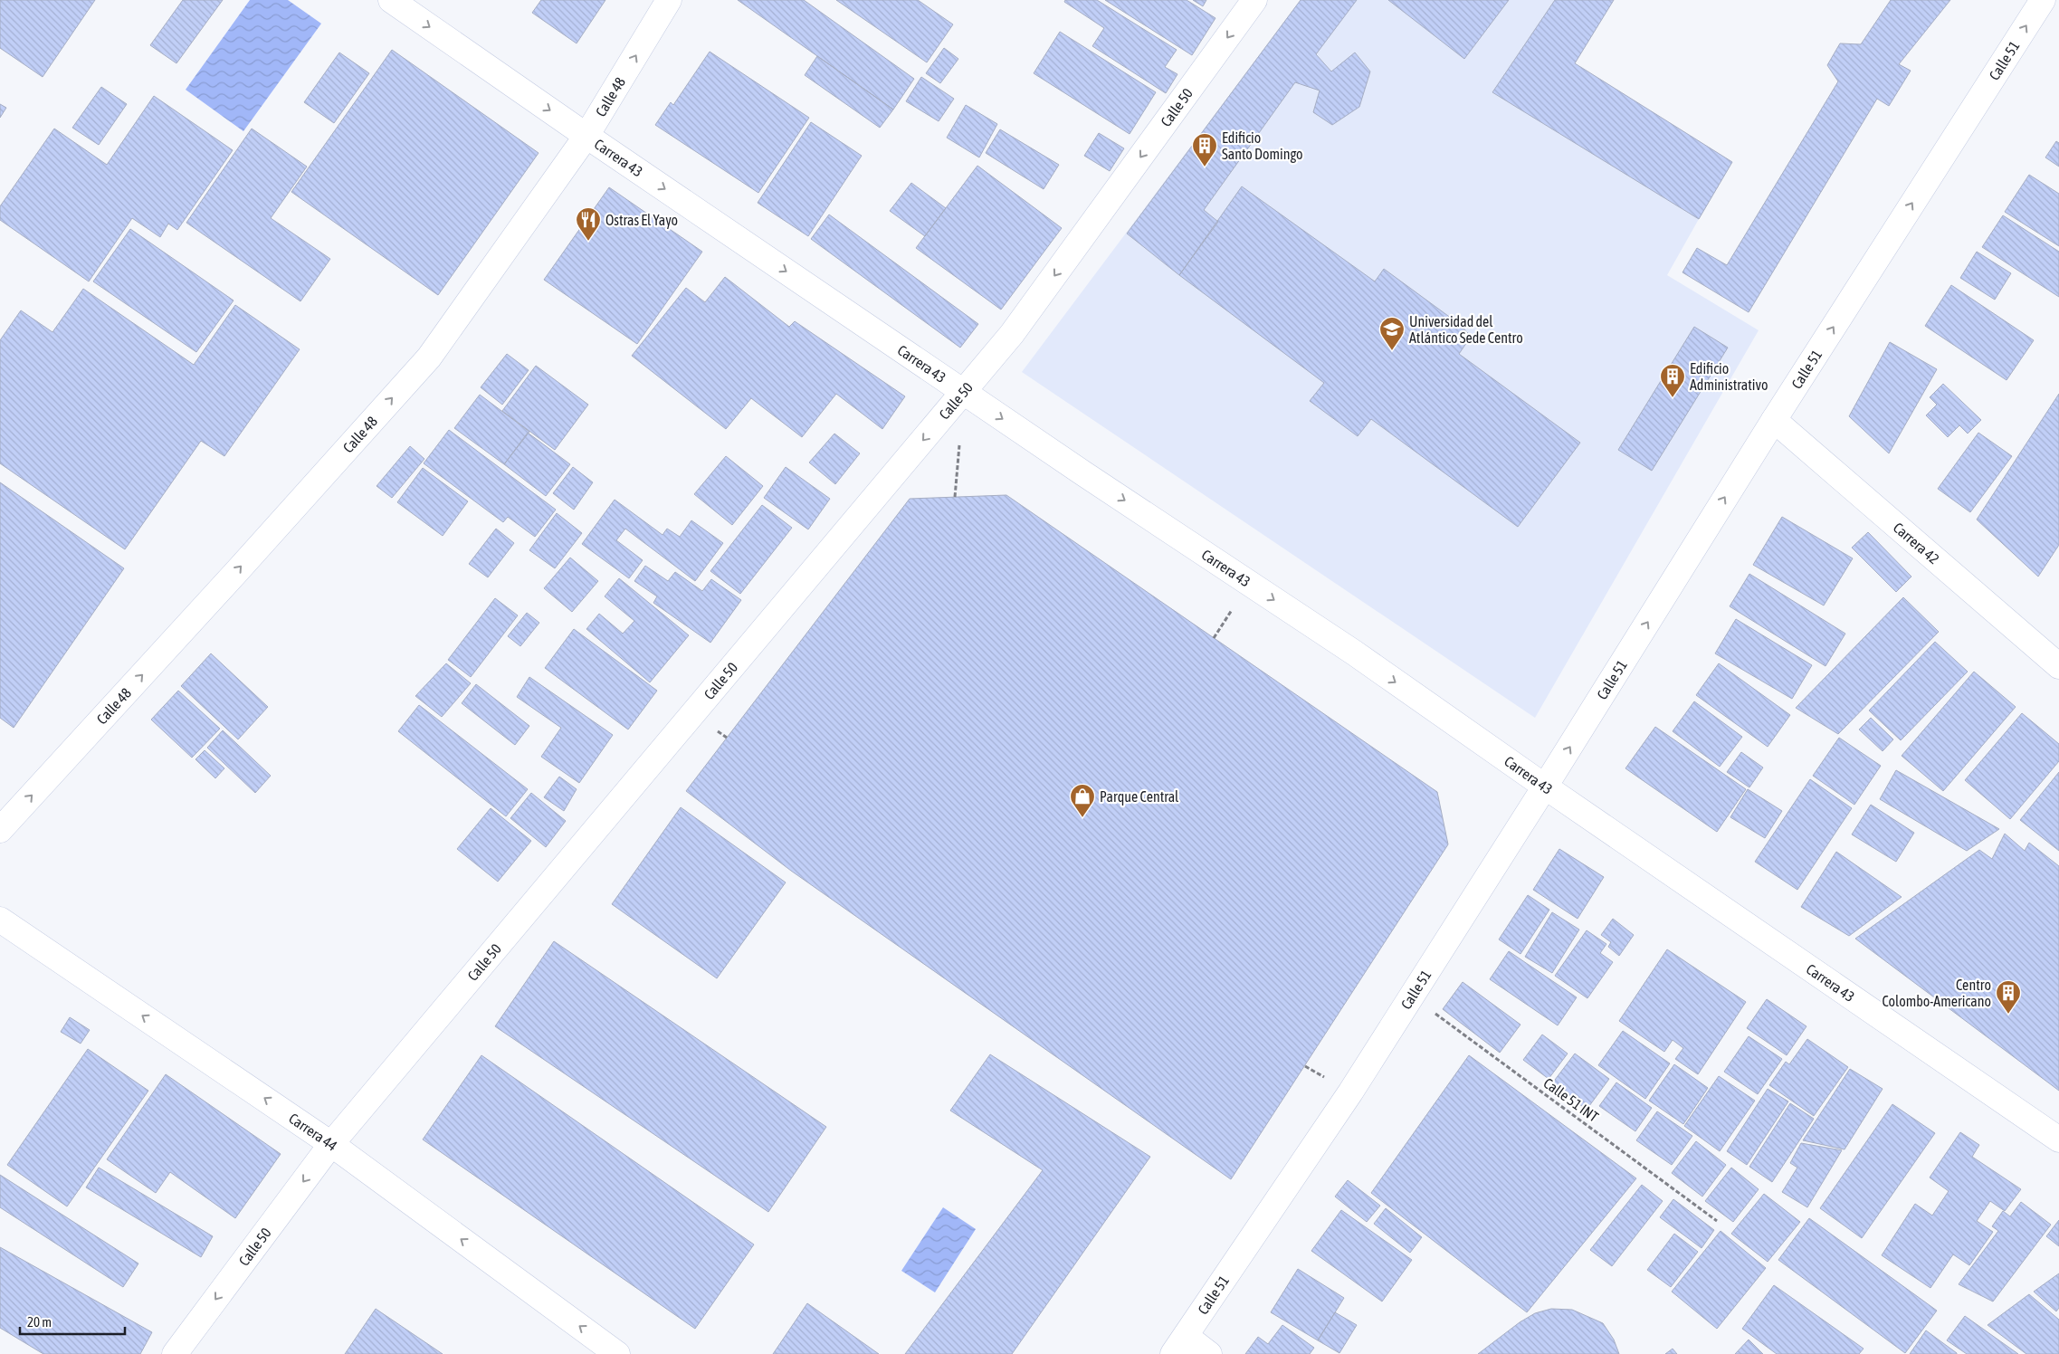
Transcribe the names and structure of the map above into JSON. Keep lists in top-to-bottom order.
{
  "streets": {
    "street": [
      "Calle 51",
      "Calle 48",
      "Calle 50",
      "Carrera 43",
      "Carrera 42",
      "Carrera 44"
    ],
    "path": ["Calle 51 INT"]
  },
  "crossings": [
    ["Calle 51", "Carrera 43"],
    ["Calle 51", "Carrera 42"],
    ["Calle 51", "Calle 51 INT"],
    ["Calle 48", "Carrera 43"],
    ["Calle 50", "Carrera 43"],
    ["Calle 50", "Carrera 44"]
  ],
  "one_way": [
    "Calle 51",
    "Calle 48",
    "Calle 50",
    "Carrera 43",
    "Carrera 44"
  ],
  "places": {
    "building": ["Edificio Santo Domingo", "Edificio Administrativo", "Centro Colombo-Americano"],
    "restaurant": ["Ostras El Yayo"],
    "school or university": ["Universidad del Atlántico Sede Centro"],
    "shop": ["Parque Central"]
  },
  "scale_bar": "20 m"
}
